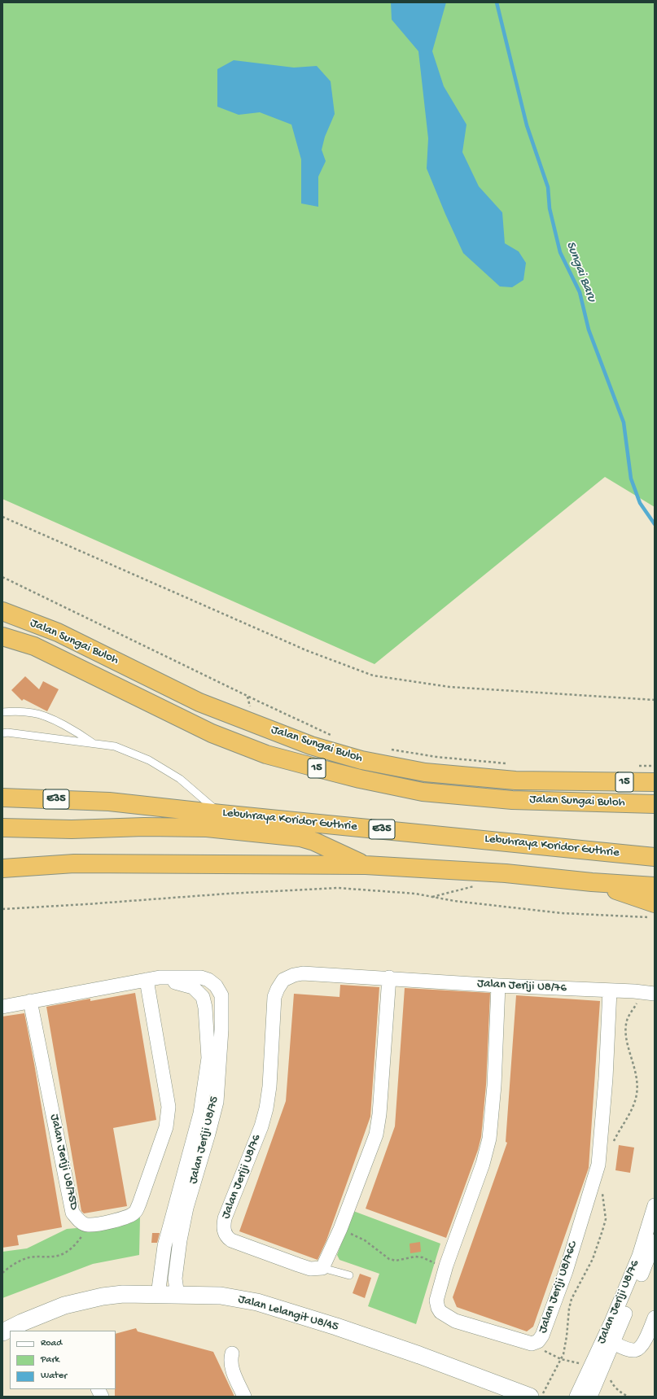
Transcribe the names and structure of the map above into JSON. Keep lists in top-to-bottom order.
{
  "streets": {
    "highway": [
      "Jalan Sungai Buloh",
      "15",
      "E35",
      "Lebuhraya Koridor Guthrie"
    ],
    "street": [
      "Jalan Jeriji U8/76",
      "Jalan Jeriji U8/75",
      "Jalan Jeriji U8/75D",
      "Jalan Jeriji U8/76C",
      "Jalan Lelangit U8/45"
    ]
  },
  "crossings": [
    ["Jalan Jeriji U8/76", "Jalan Jeriji U8/76C"],
    ["Jalan Jeriji U8/75", "Jalan Jeriji U8/75D"],
    ["Jalan Jeriji U8/75", "Jalan Lelangit U8/45"]
  ],
  "water": ["Sungai Baru"],
  "legend": ["Road", "Park", "Water"]
}
